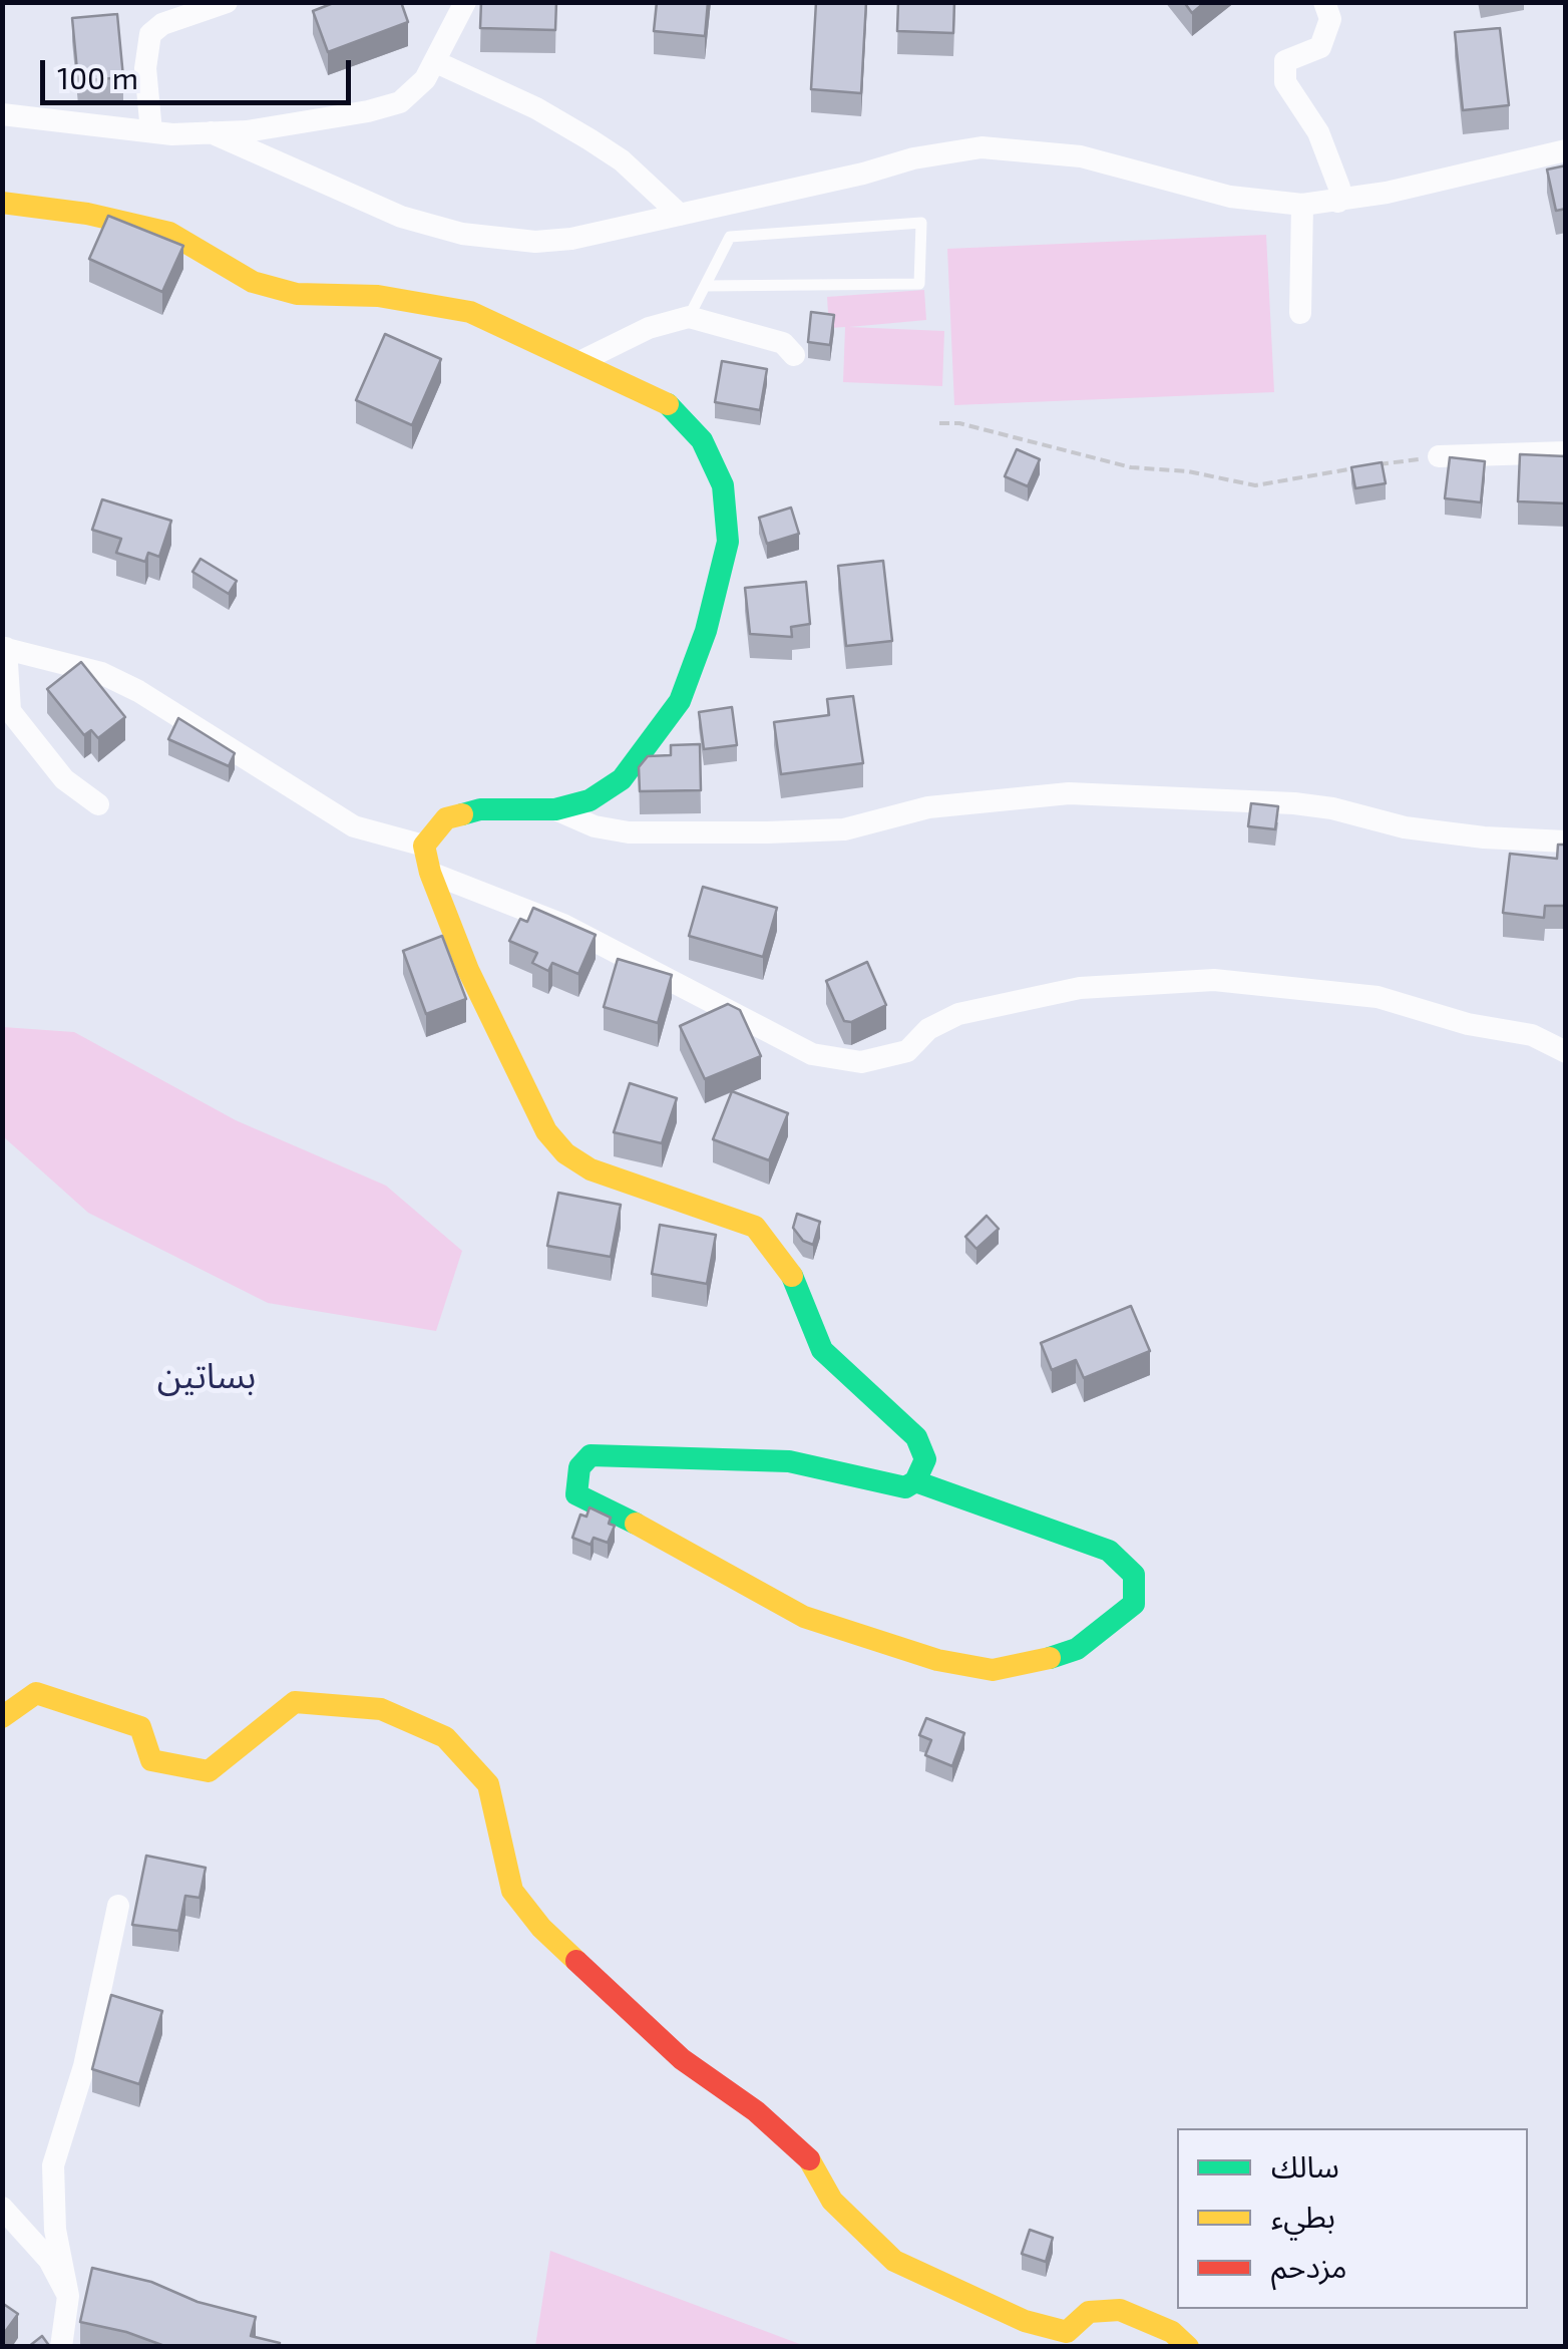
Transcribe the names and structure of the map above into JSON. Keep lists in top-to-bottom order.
{
  "districts": ["بساتين"],
  "legend": ["سالك", "بطيء", "مزدحم"],
  "scale_bar": "100 m"
}
